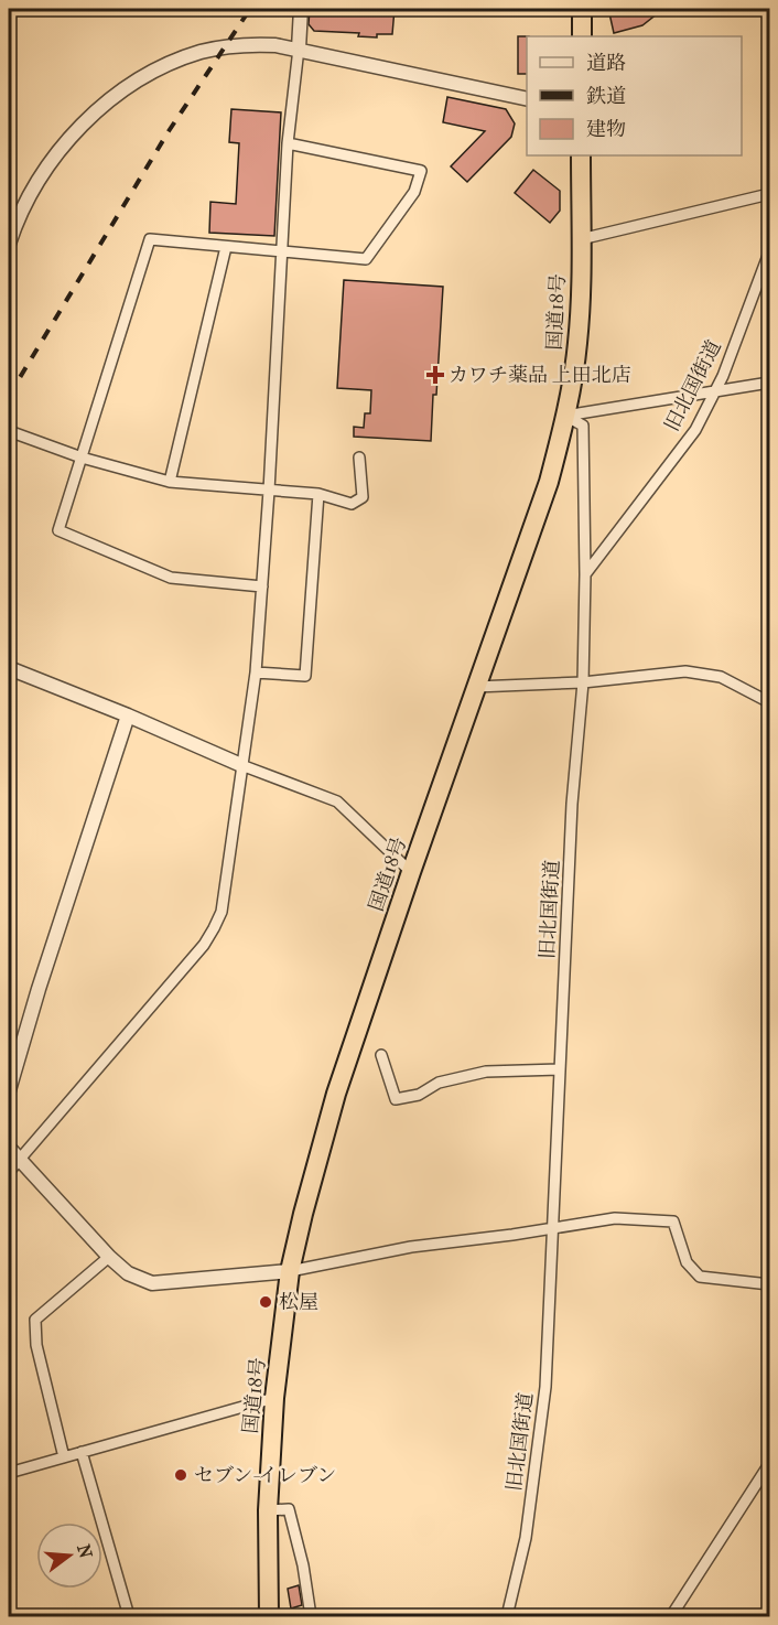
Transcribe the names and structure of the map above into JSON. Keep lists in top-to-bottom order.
{
  "streets": {
    "highway": ["国道18号"],
    "street": ["旧北国街道"]
  },
  "places": {
    "health": ["カワチ薬品 上田北店"],
    "other": ["松屋", "セブン-イレブン"]
  },
  "legend": ["道路", "鉄道", "建物"],
  "north": "right"
}
